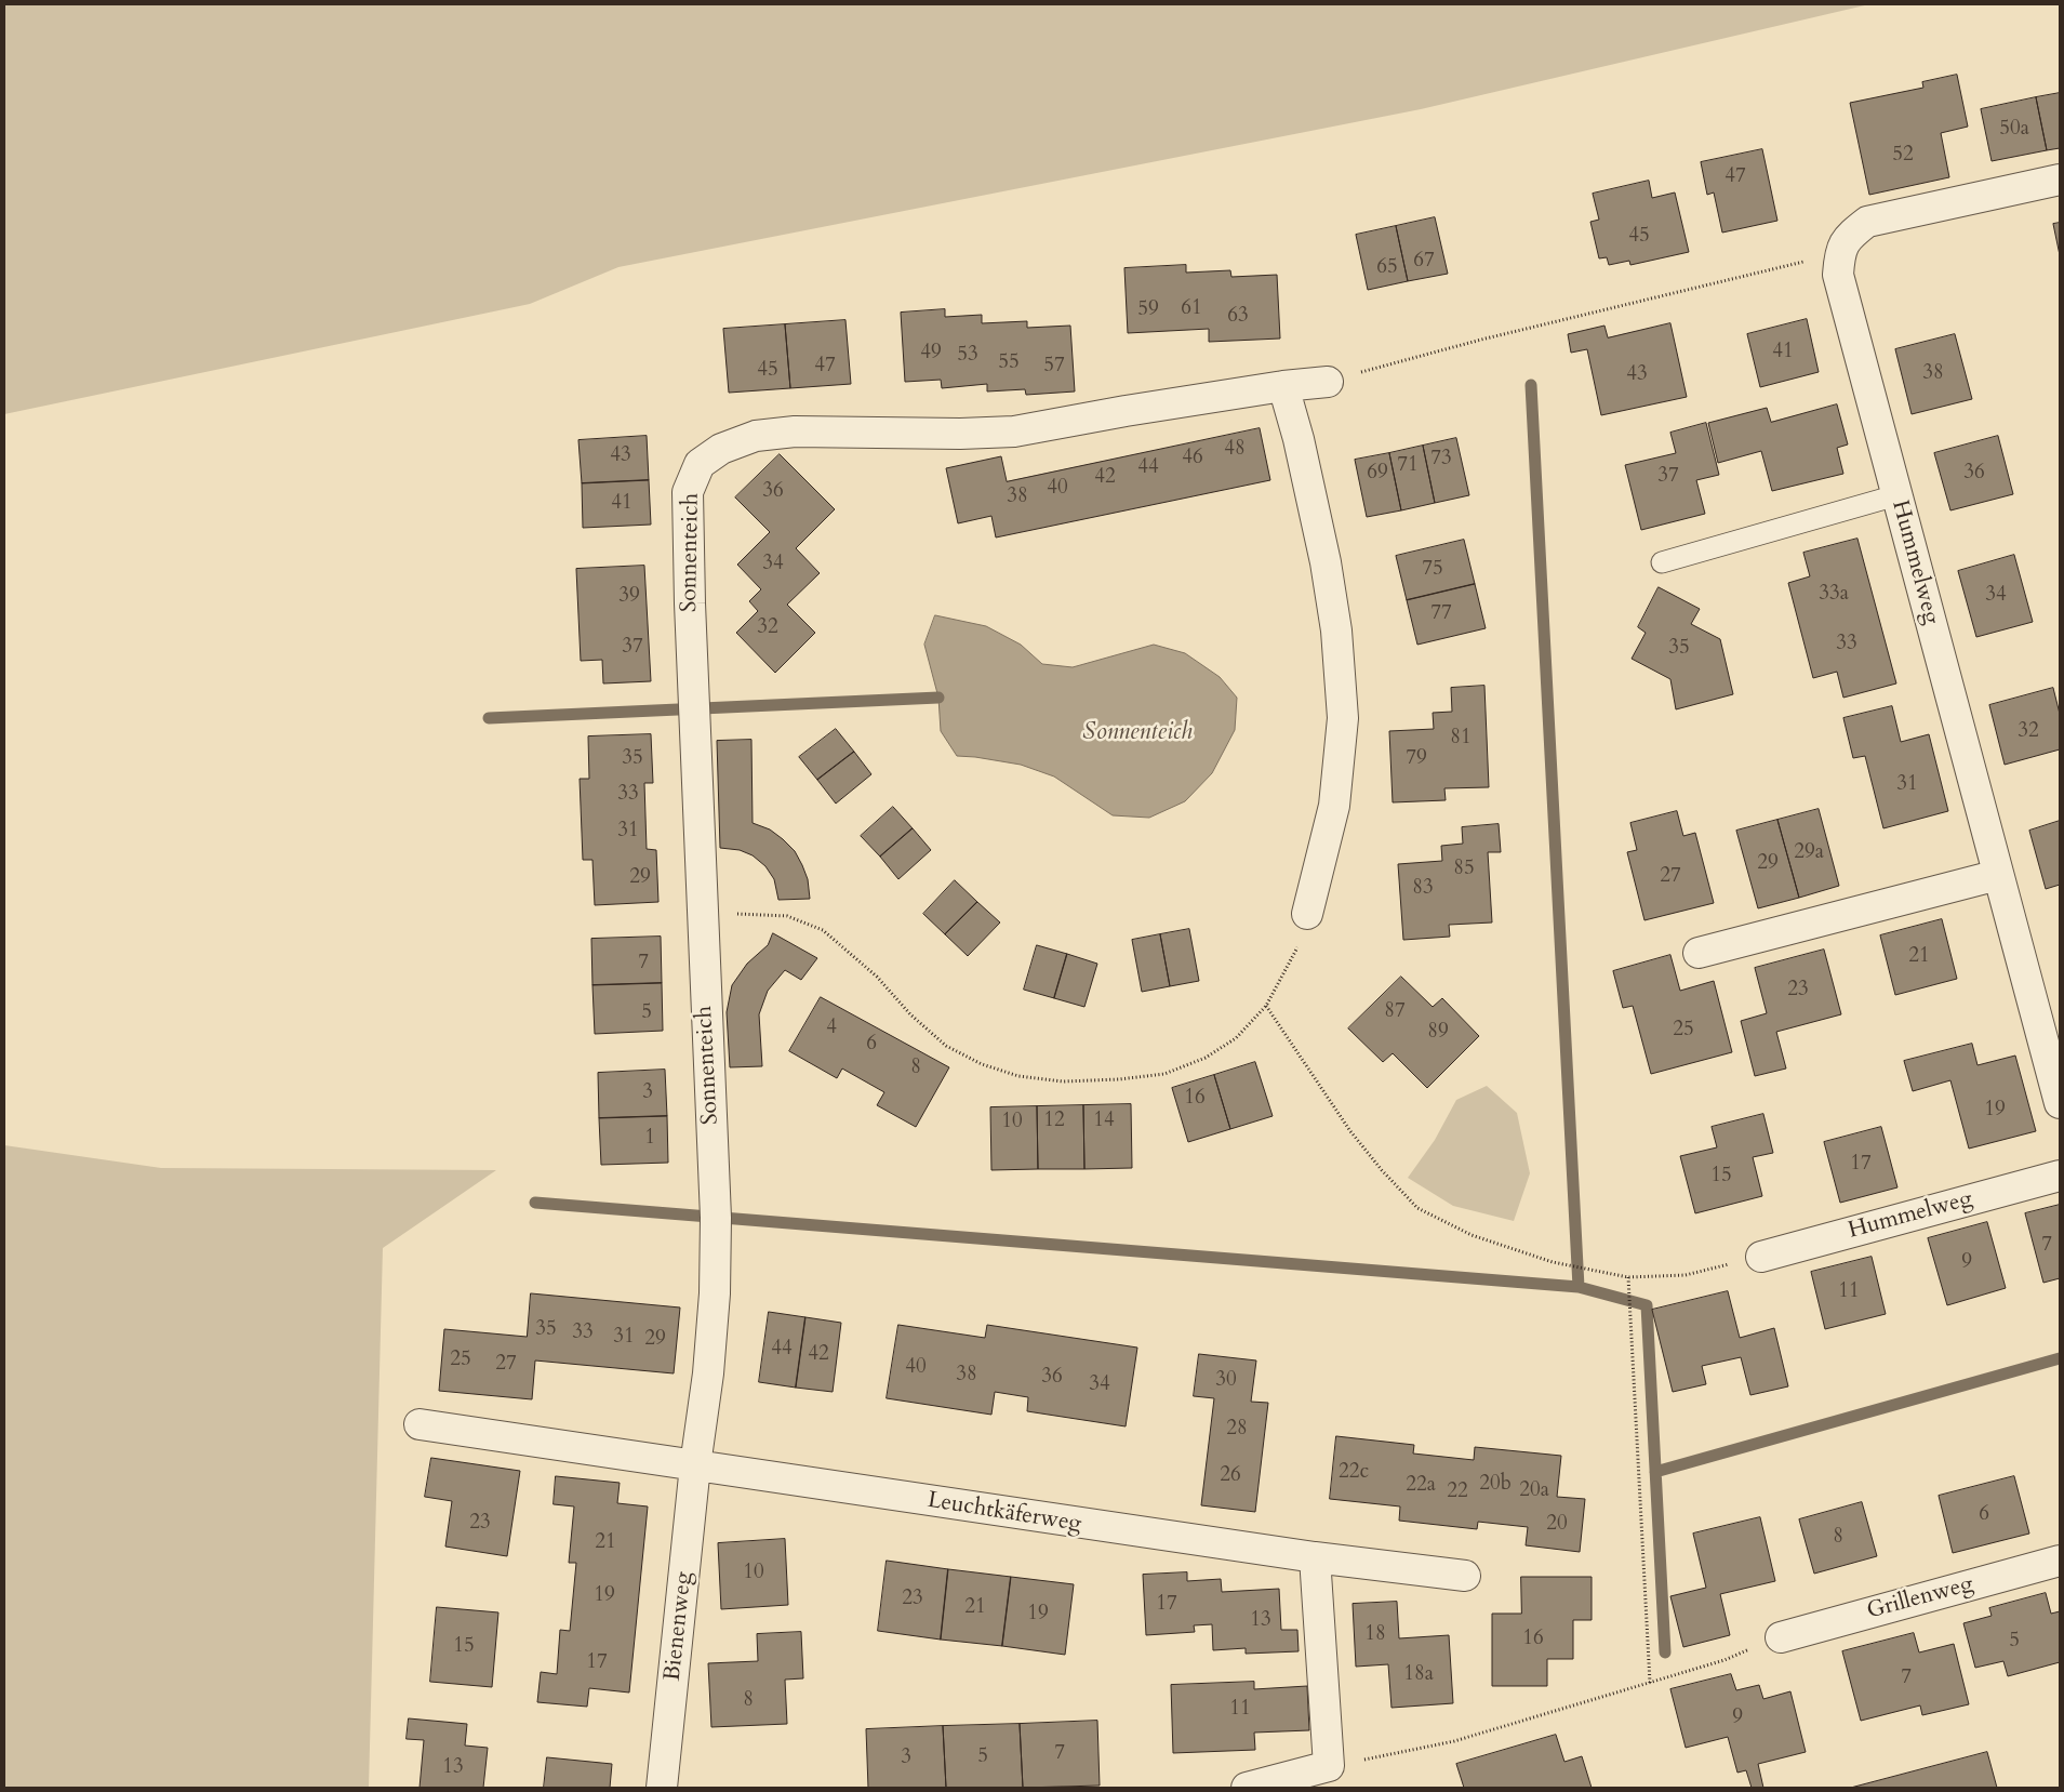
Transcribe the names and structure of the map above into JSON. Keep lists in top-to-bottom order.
{
  "streets": {
    "street": [
      "Sonnenteich",
      "Hummelweg",
      "Leuchtkäferweg",
      "Grillenweg",
      "Bienenweg"
    ]
  },
  "crossings": [
    ["Sonnenteich", "Bienenweg"],
    ["Leuchtkäferweg", "Bienenweg"]
  ],
  "water": ["Sonnenteich"],
  "house_numbers": [
    "50a",
    "52",
    "47",
    "45",
    "67",
    "65",
    "61",
    "59",
    "63",
    "41",
    "49",
    "53",
    "55",
    "47",
    "57",
    "45",
    "38",
    "43",
    "48",
    "43",
    "46",
    "73",
    "71",
    "44",
    "69",
    "36",
    "37",
    "42",
    "40",
    "36",
    "38",
    "41",
    "34",
    "75",
    "33a",
    "34",
    "39",
    "77",
    "32",
    "33",
    "37",
    "35",
    "32",
    "81",
    "35",
    "79",
    "31",
    "33",
    "31",
    "29a",
    "29",
    "85",
    "27",
    "29",
    "83",
    "21",
    "7",
    "23",
    "87",
    "5",
    "4",
    "25",
    "89",
    "6",
    "8",
    "3",
    "16",
    "19",
    "12",
    "14",
    "10",
    "1",
    "17",
    "15",
    "7",
    "9",
    "11",
    "35",
    "33",
    "31",
    "29",
    "44",
    "42",
    "25",
    "27",
    "40",
    "38",
    "36",
    "30",
    "34",
    "28",
    "22c",
    "26",
    "20b",
    "22a",
    "20a",
    "22",
    "6",
    "23",
    "20",
    "8",
    "21",
    "10",
    "19",
    "23",
    "17",
    "21",
    "19",
    "13",
    "18",
    "16",
    "5",
    "15",
    "17",
    "18a",
    "7",
    "8",
    "11",
    "9",
    "7",
    "5",
    "3",
    "13"
  ]
}
